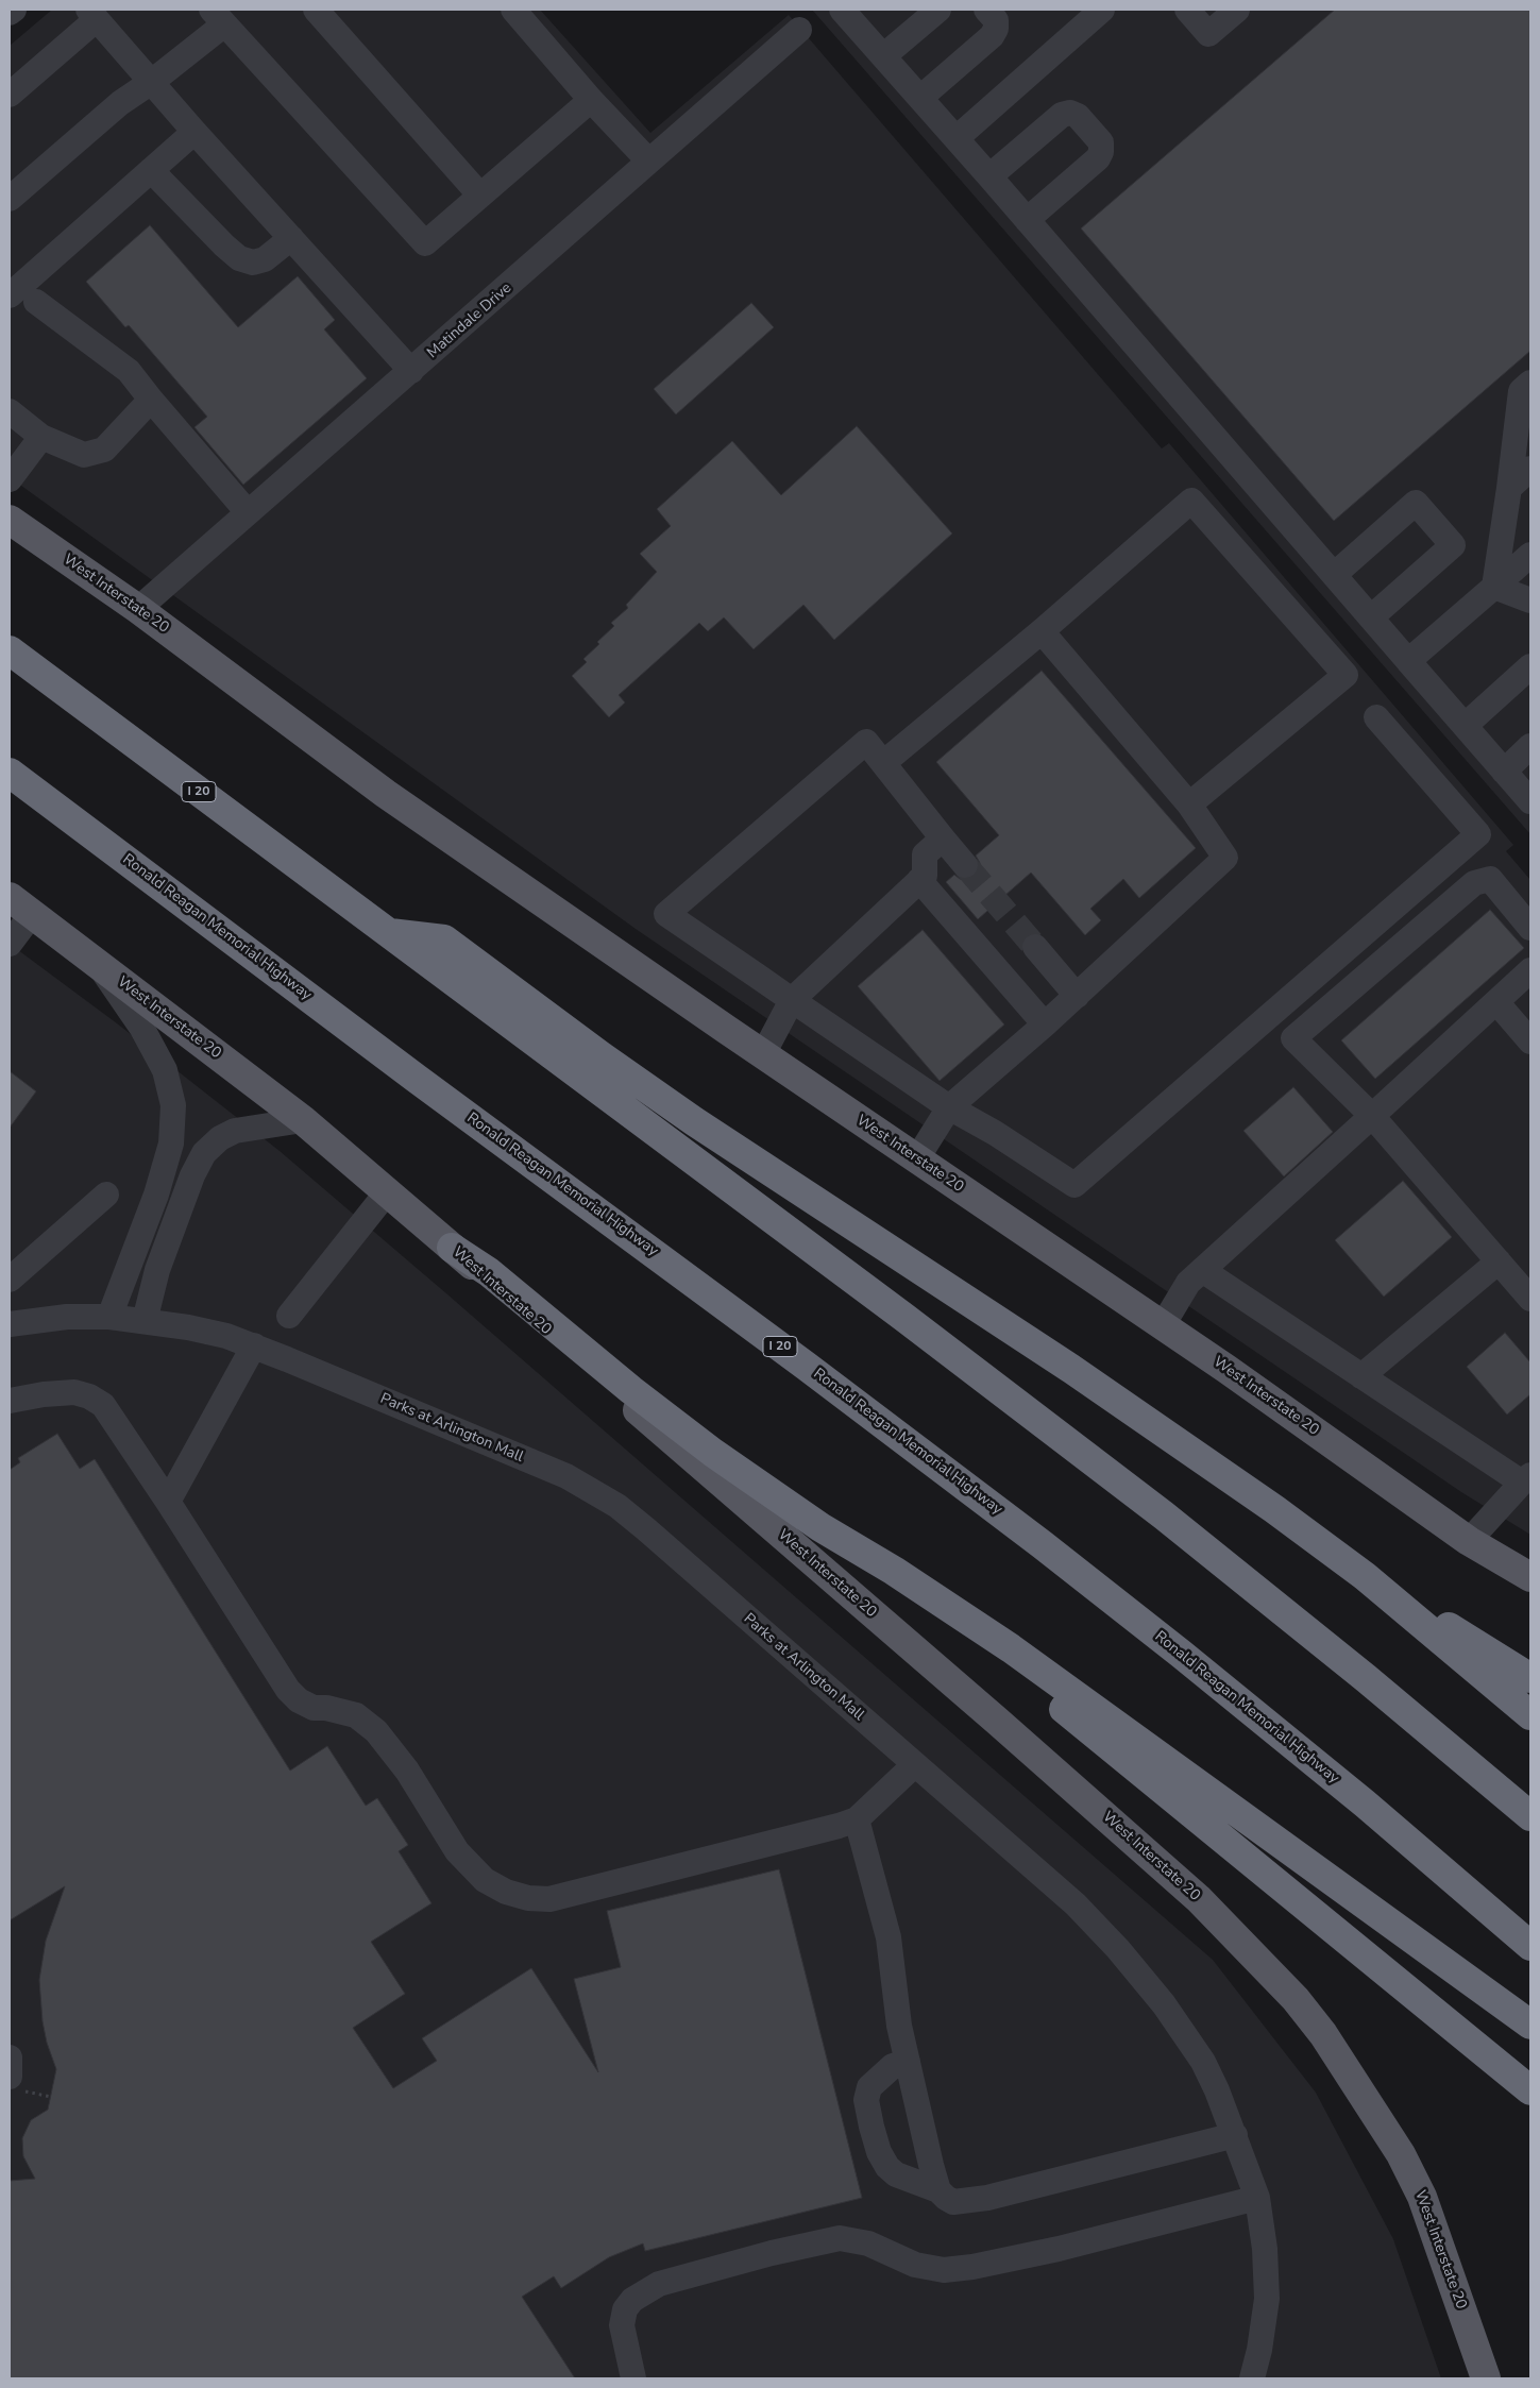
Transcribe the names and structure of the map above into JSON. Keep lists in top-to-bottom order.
{
  "streets": {
    "highway": ["I 20", "Ronald Reagan Memorial Highway"],
    "main road": ["West Interstate 20"],
    "street": ["Matindale Drive", "Parks at Arlington Mall"]
  },
  "crossings": [
    ["Matindale Drive", "West Interstate 20"]
  ]
}
